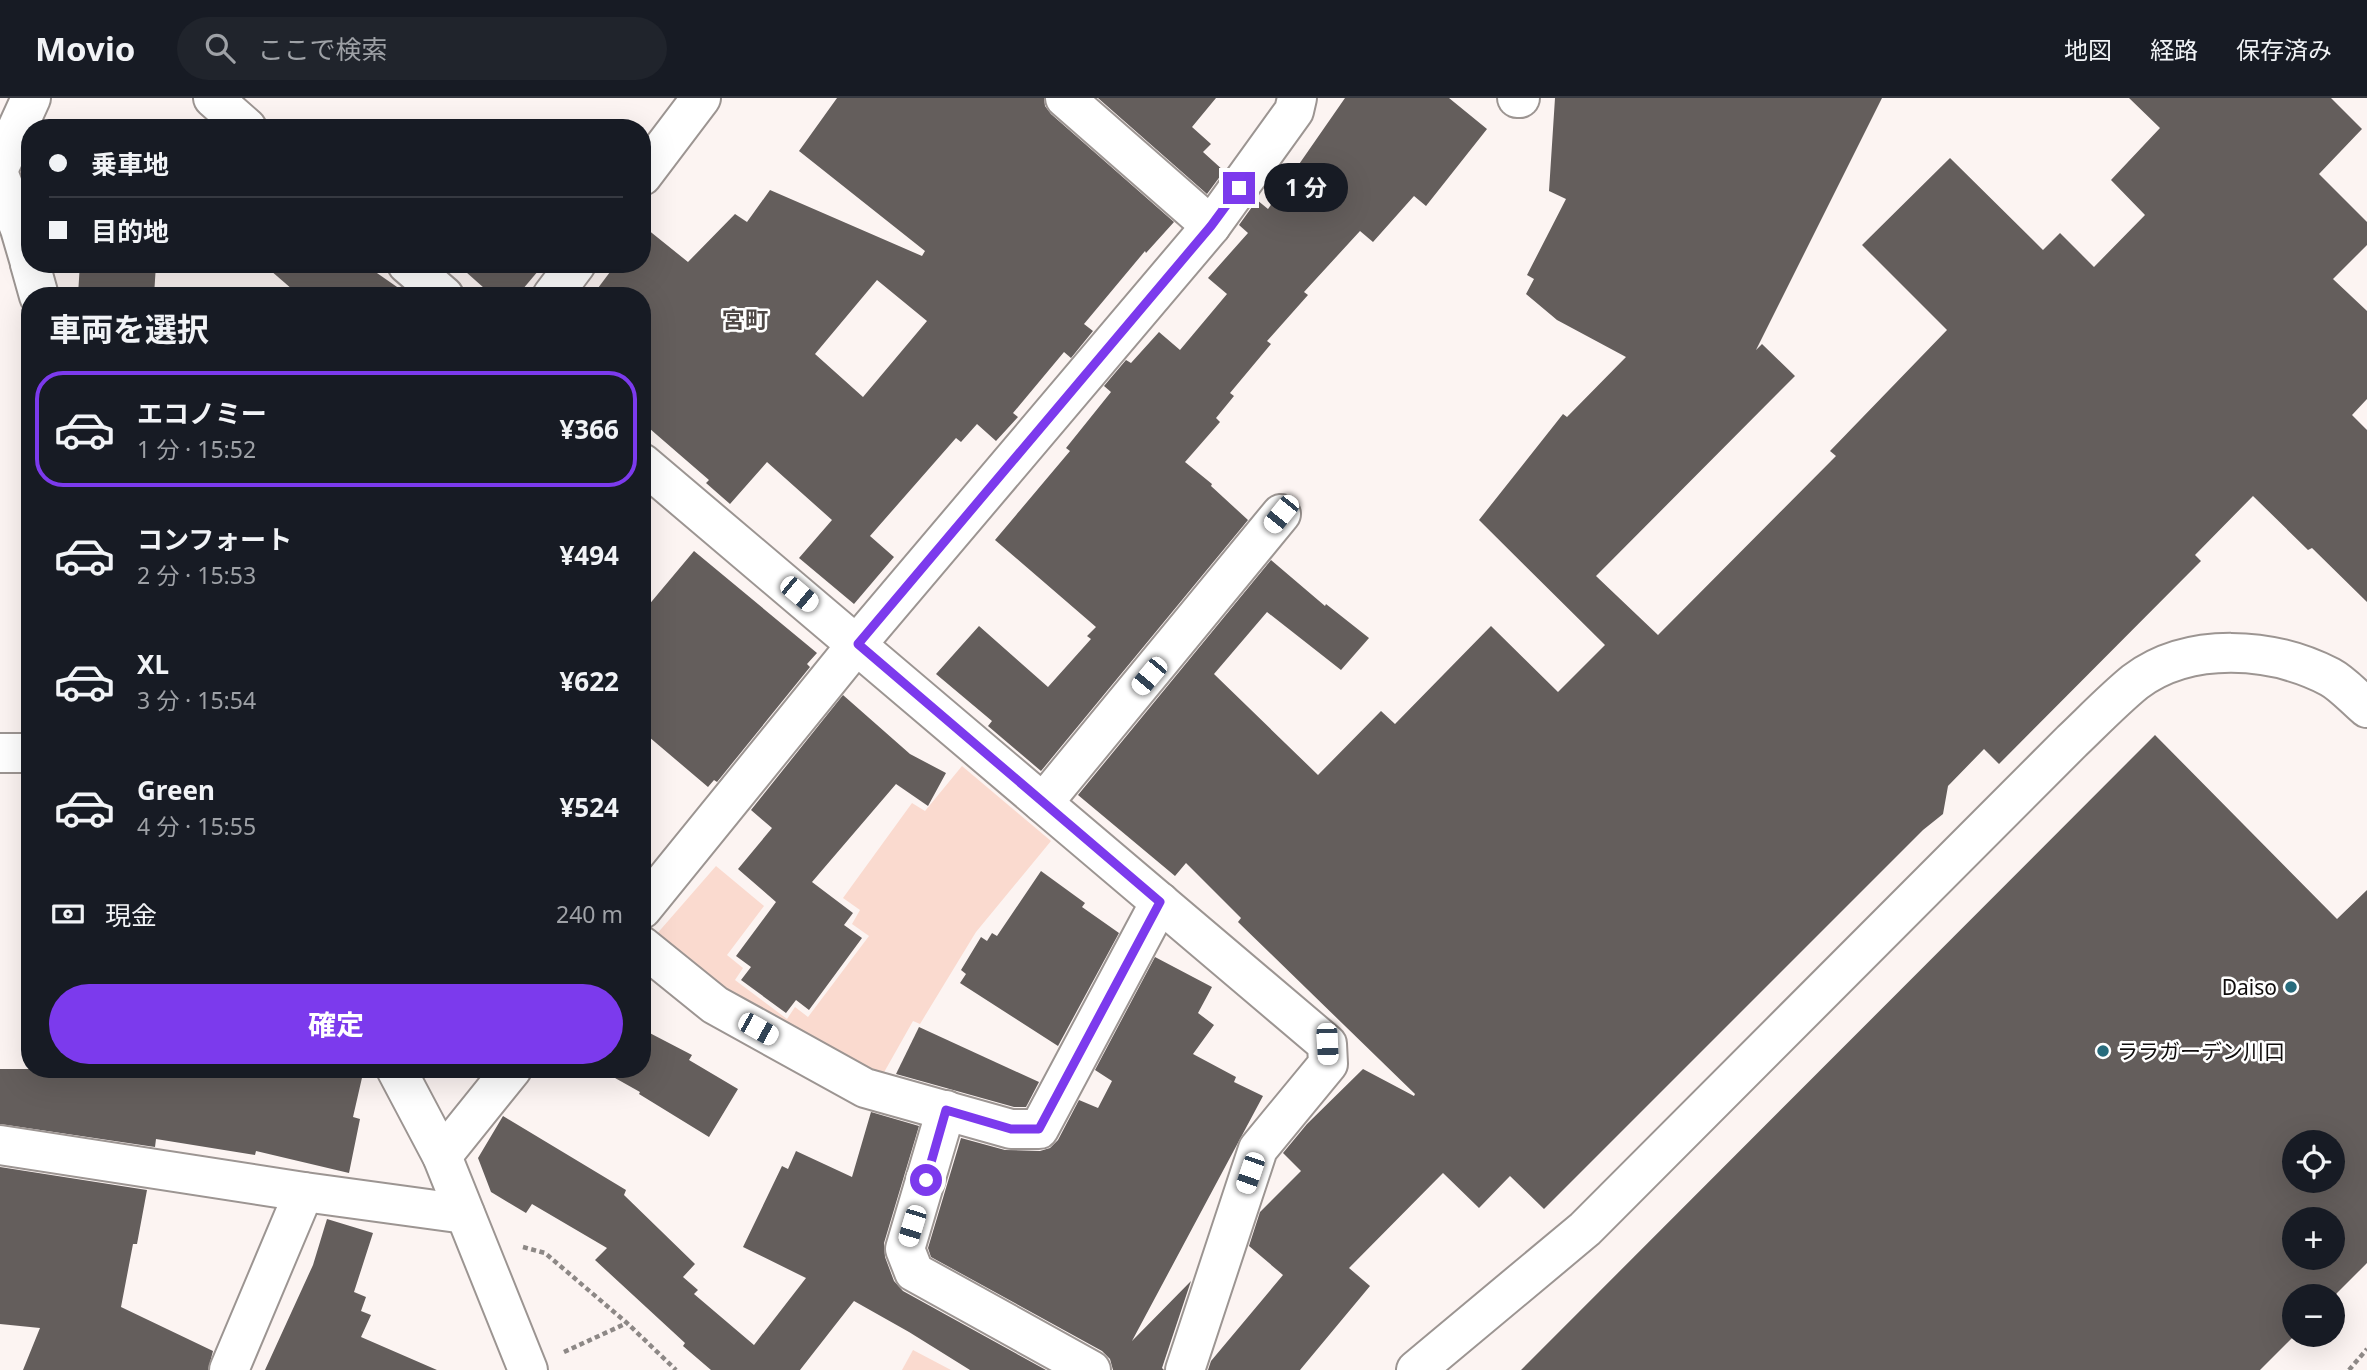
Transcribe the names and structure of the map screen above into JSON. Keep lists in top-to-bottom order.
{
  "districts": ["宮町"],
  "places": ["Daiso", "ララガーデン川口"],
  "page": {
    "header": "Movio",
    "search": "ここで検索",
    "nav": ["地図", "経路", "保存済み"],
    "banner": ["乗車地", "目的地"],
    "bubble": "1 分",
    "heading": "車両を選択",
    "list": [
      {
        "name": "エコノミー",
        "note": "1 分 · 15:52",
        "value": "¥366"
      },
      {
        "name": "コンフォート",
        "note": "2 分 · 15:53",
        "value": "¥494"
      },
      {
        "name": "XL",
        "note": "3 分 · 15:54",
        "value": "¥622"
      },
      {
        "name": "Green",
        "note": "4 分 · 15:55",
        "value": "¥524"
      }
    ],
    "pay": ["現金", "240 m"],
    "buttons": "確定",
    "map_buttons": ["+", "−"]
  }
}
